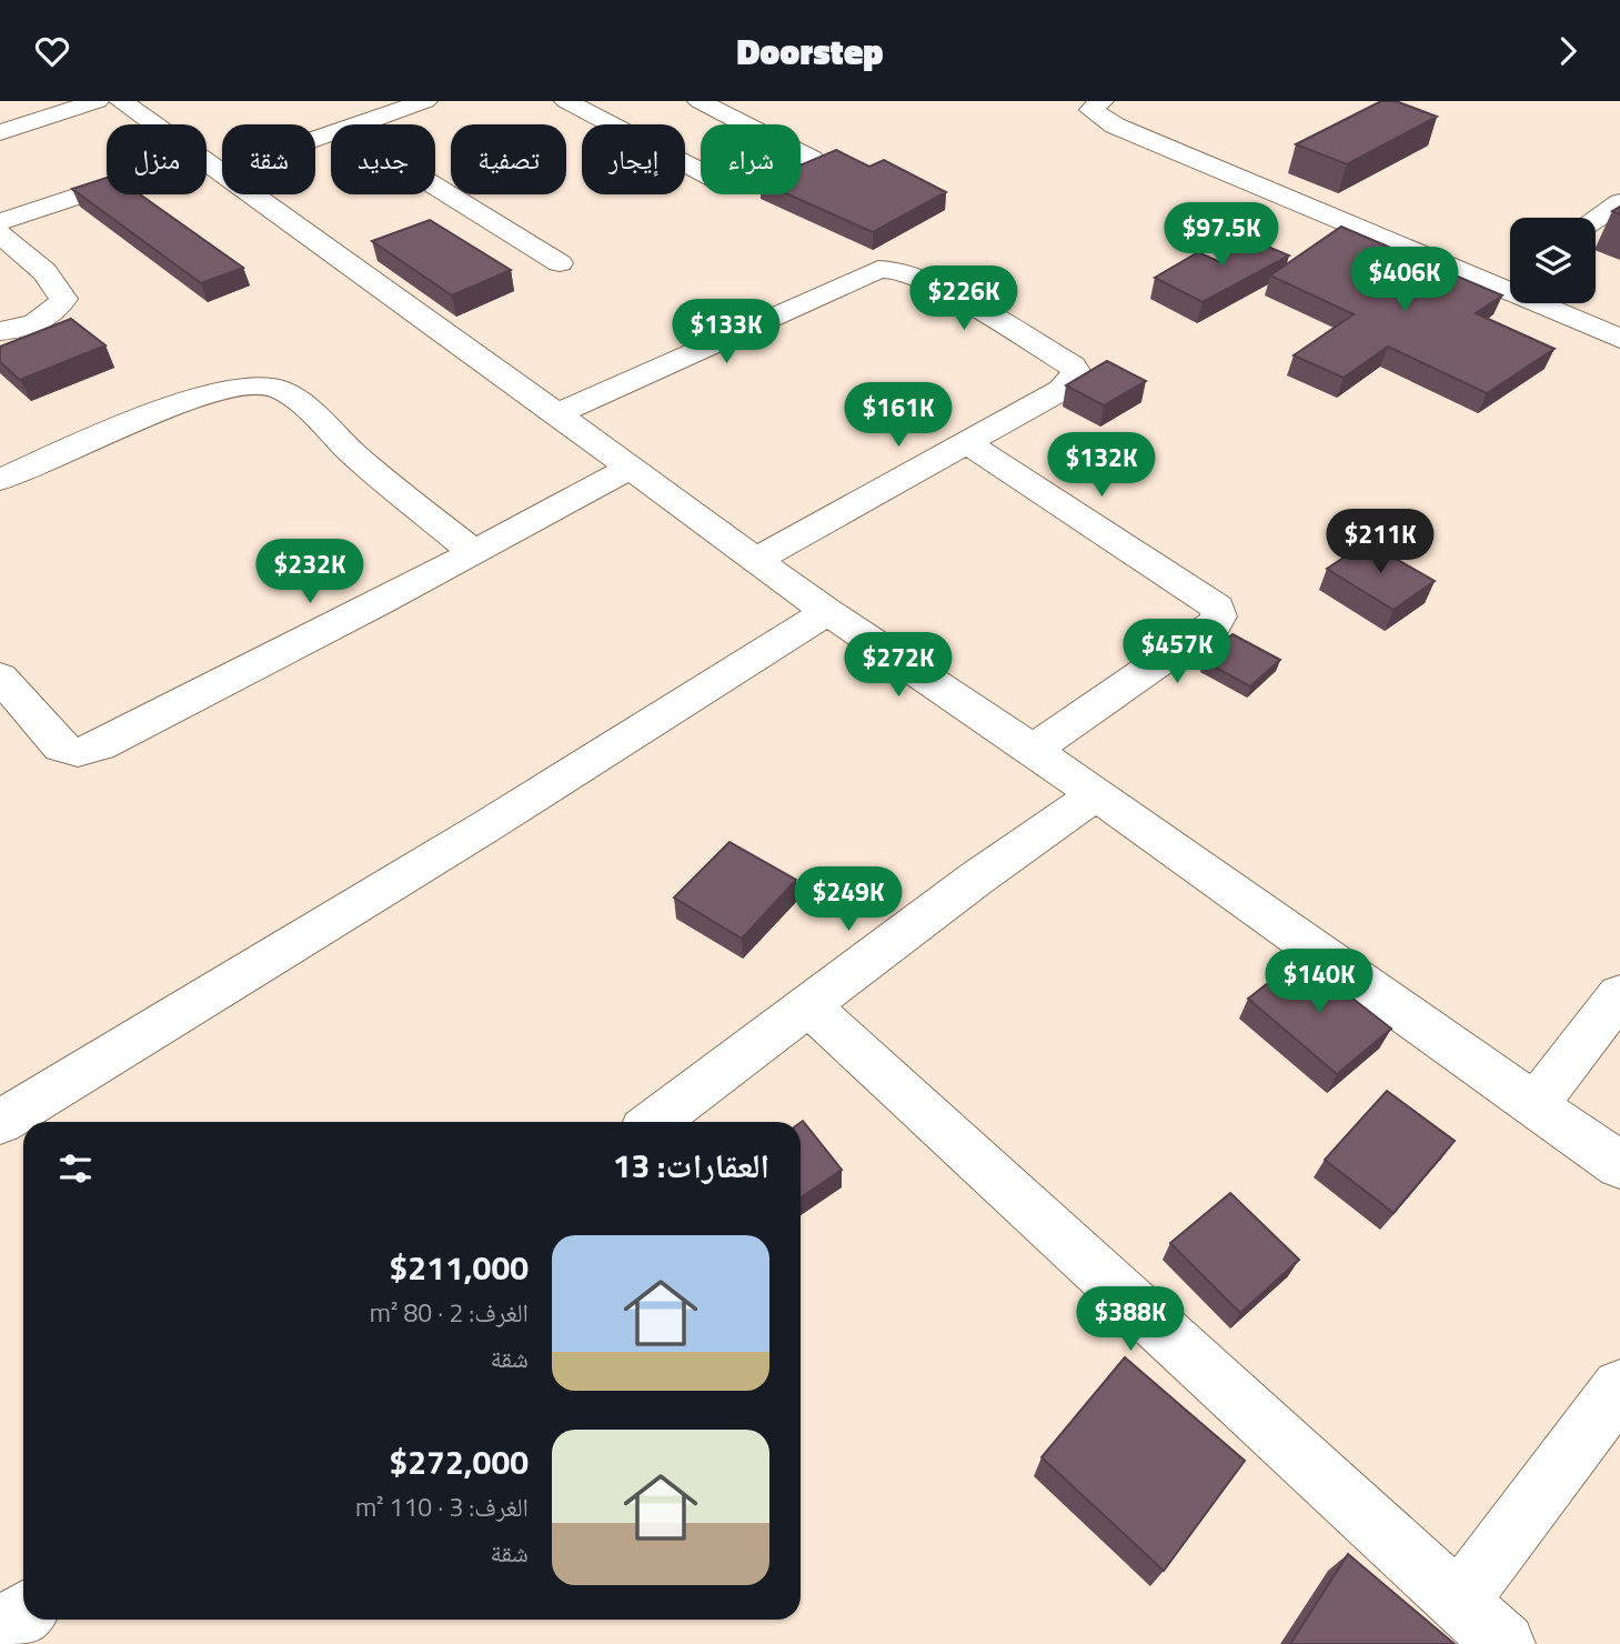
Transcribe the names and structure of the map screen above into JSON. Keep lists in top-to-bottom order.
{
  "page": {
    "header": "Doorstep",
    "chip": [
      "شراء",
      "إيجار",
      "تصفية",
      "جديد",
      "شقة",
      "منزل"
    ],
    "price": [
      "$97.5K",
      "$406K",
      "$226K",
      "$133K",
      "$161K",
      "$132K",
      "$211K",
      "$232K",
      "$457K",
      "$272K",
      "$249K",
      "$140K",
      "$388K"
    ],
    "heading": "العقارات: 13",
    "list": [
      {
        "name": "$211,000",
        "note": "الغرف: 2 · 80 m² · شقة"
      },
      {
        "name": "$272,000",
        "note": "الغرف: 3 · 110 m² · شقة"
      }
    ]
  }
}
